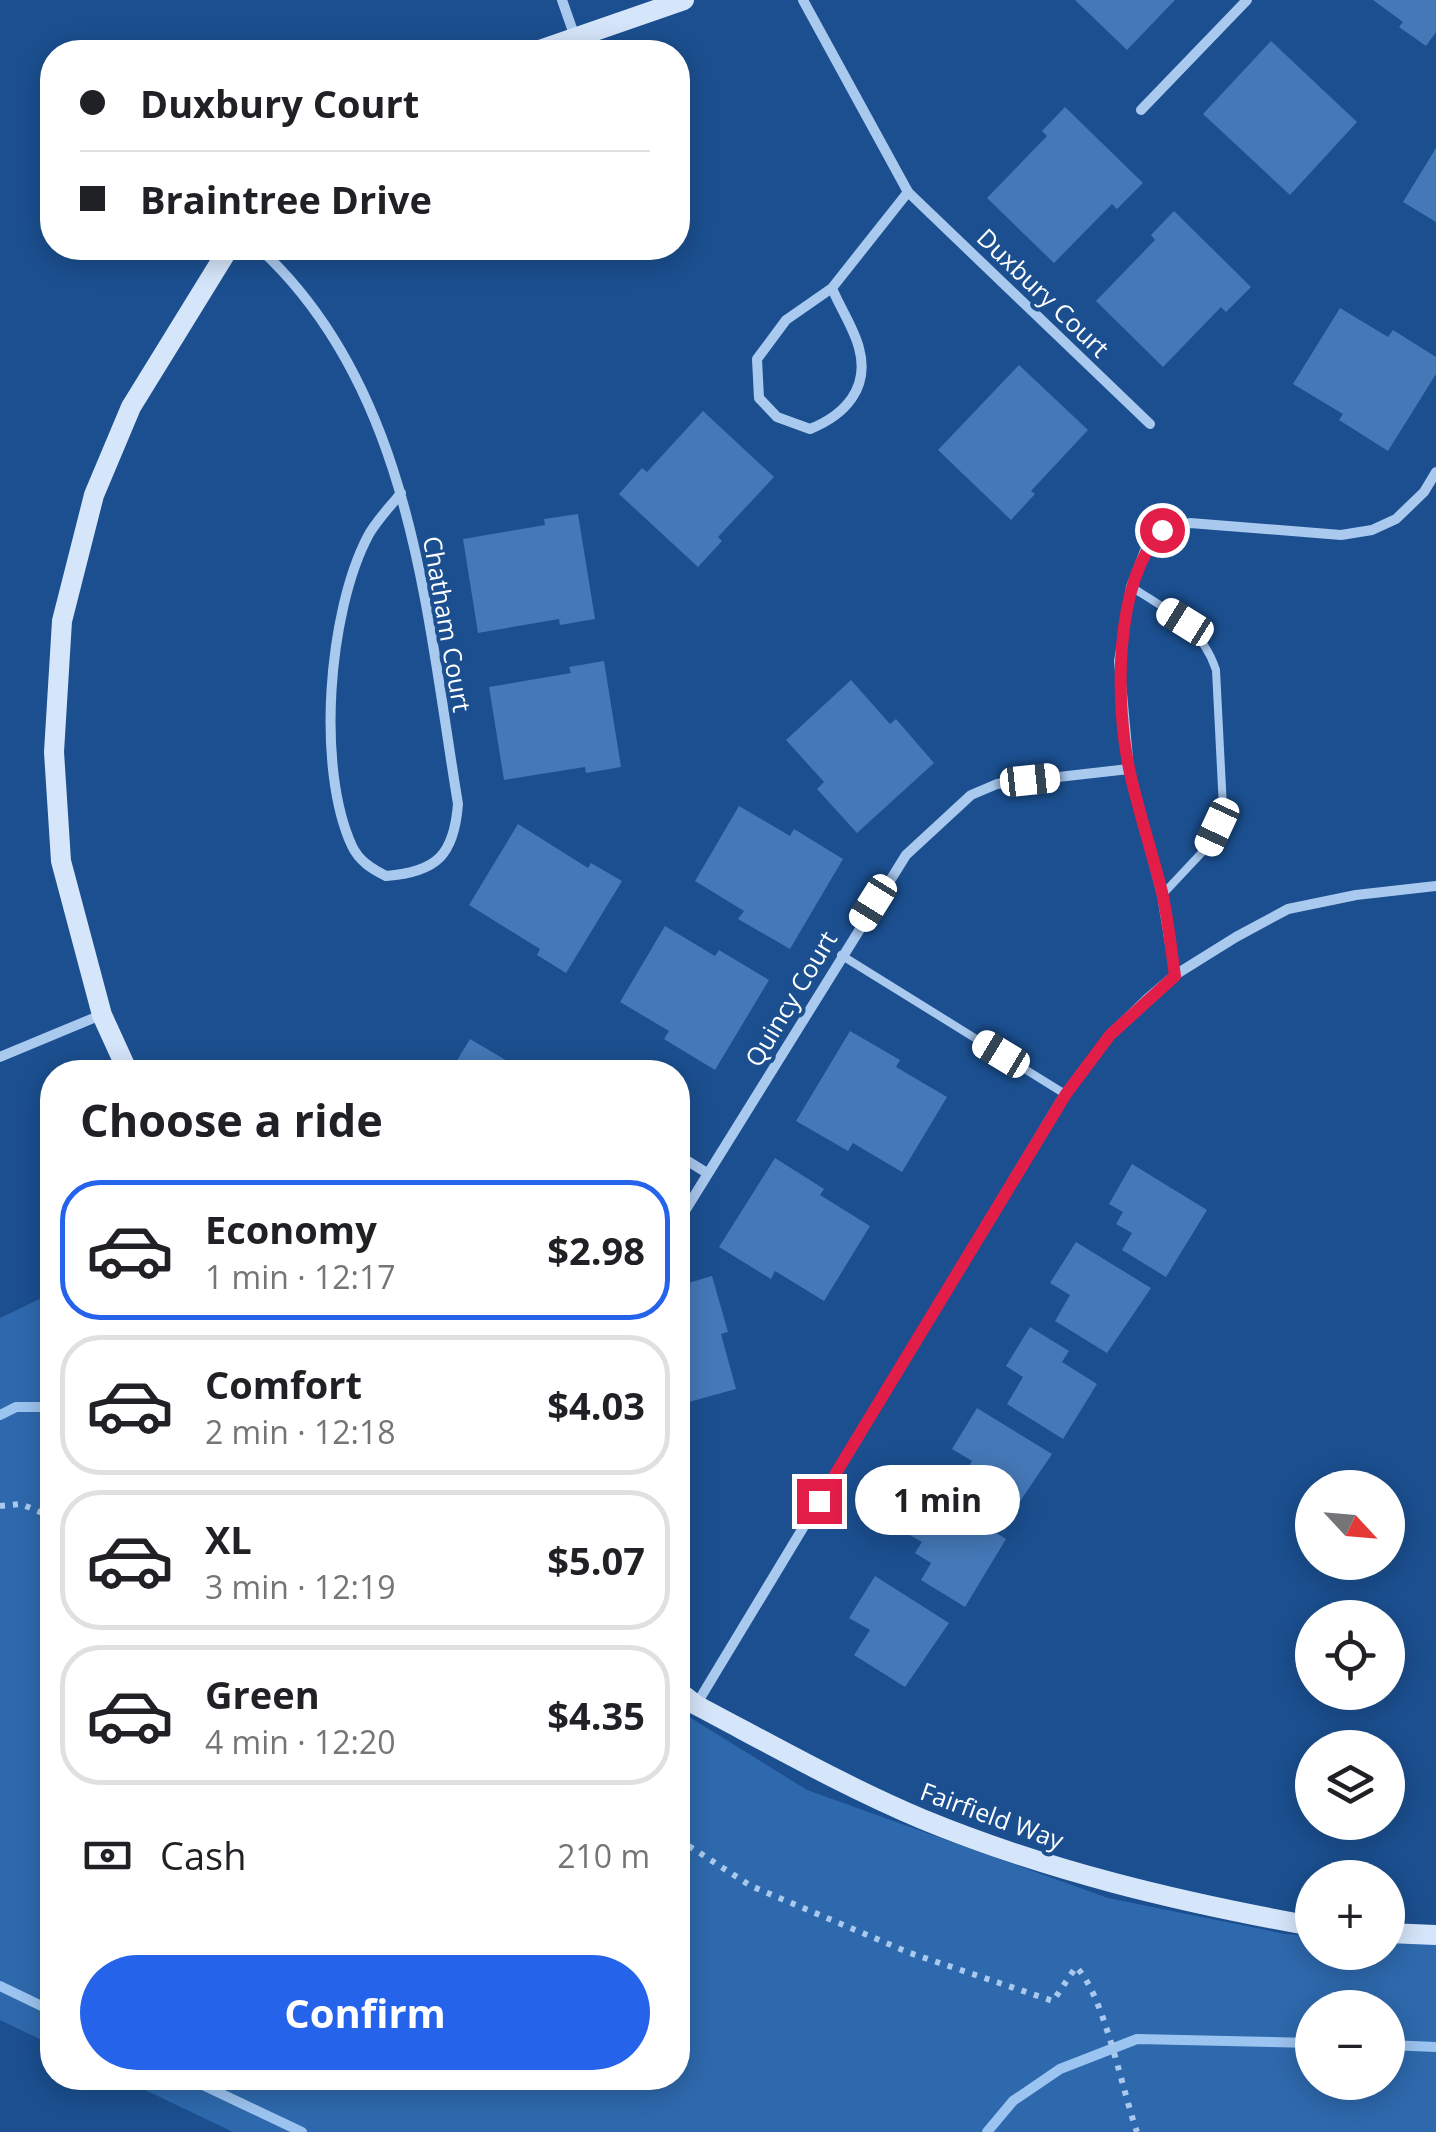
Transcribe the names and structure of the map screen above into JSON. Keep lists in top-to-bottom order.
{
  "streets": {
    "street": [
      "Duxbury Court",
      "Chatham Court",
      "Quincy Court",
      "Fairfield Way"
    ]
  },
  "north": "bottom right",
  "page": {
    "banner": ["Duxbury Court", "Braintree Drive"],
    "heading": "Choose a ride",
    "list": [
      {
        "name": "Economy",
        "note": "1 min · 12:17",
        "value": "$2.98"
      },
      {
        "name": "Comfort",
        "note": "2 min · 12:18",
        "value": "$4.03"
      },
      {
        "name": "XL",
        "note": "3 min · 12:19",
        "value": "$5.07"
      },
      {
        "name": "Green",
        "note": "4 min · 12:20",
        "value": "$4.35"
      }
    ],
    "bubble": "1 min",
    "map_buttons": ["+", "−"],
    "pay": ["Cash", "210 m"],
    "buttons": "Confirm"
  }
}
